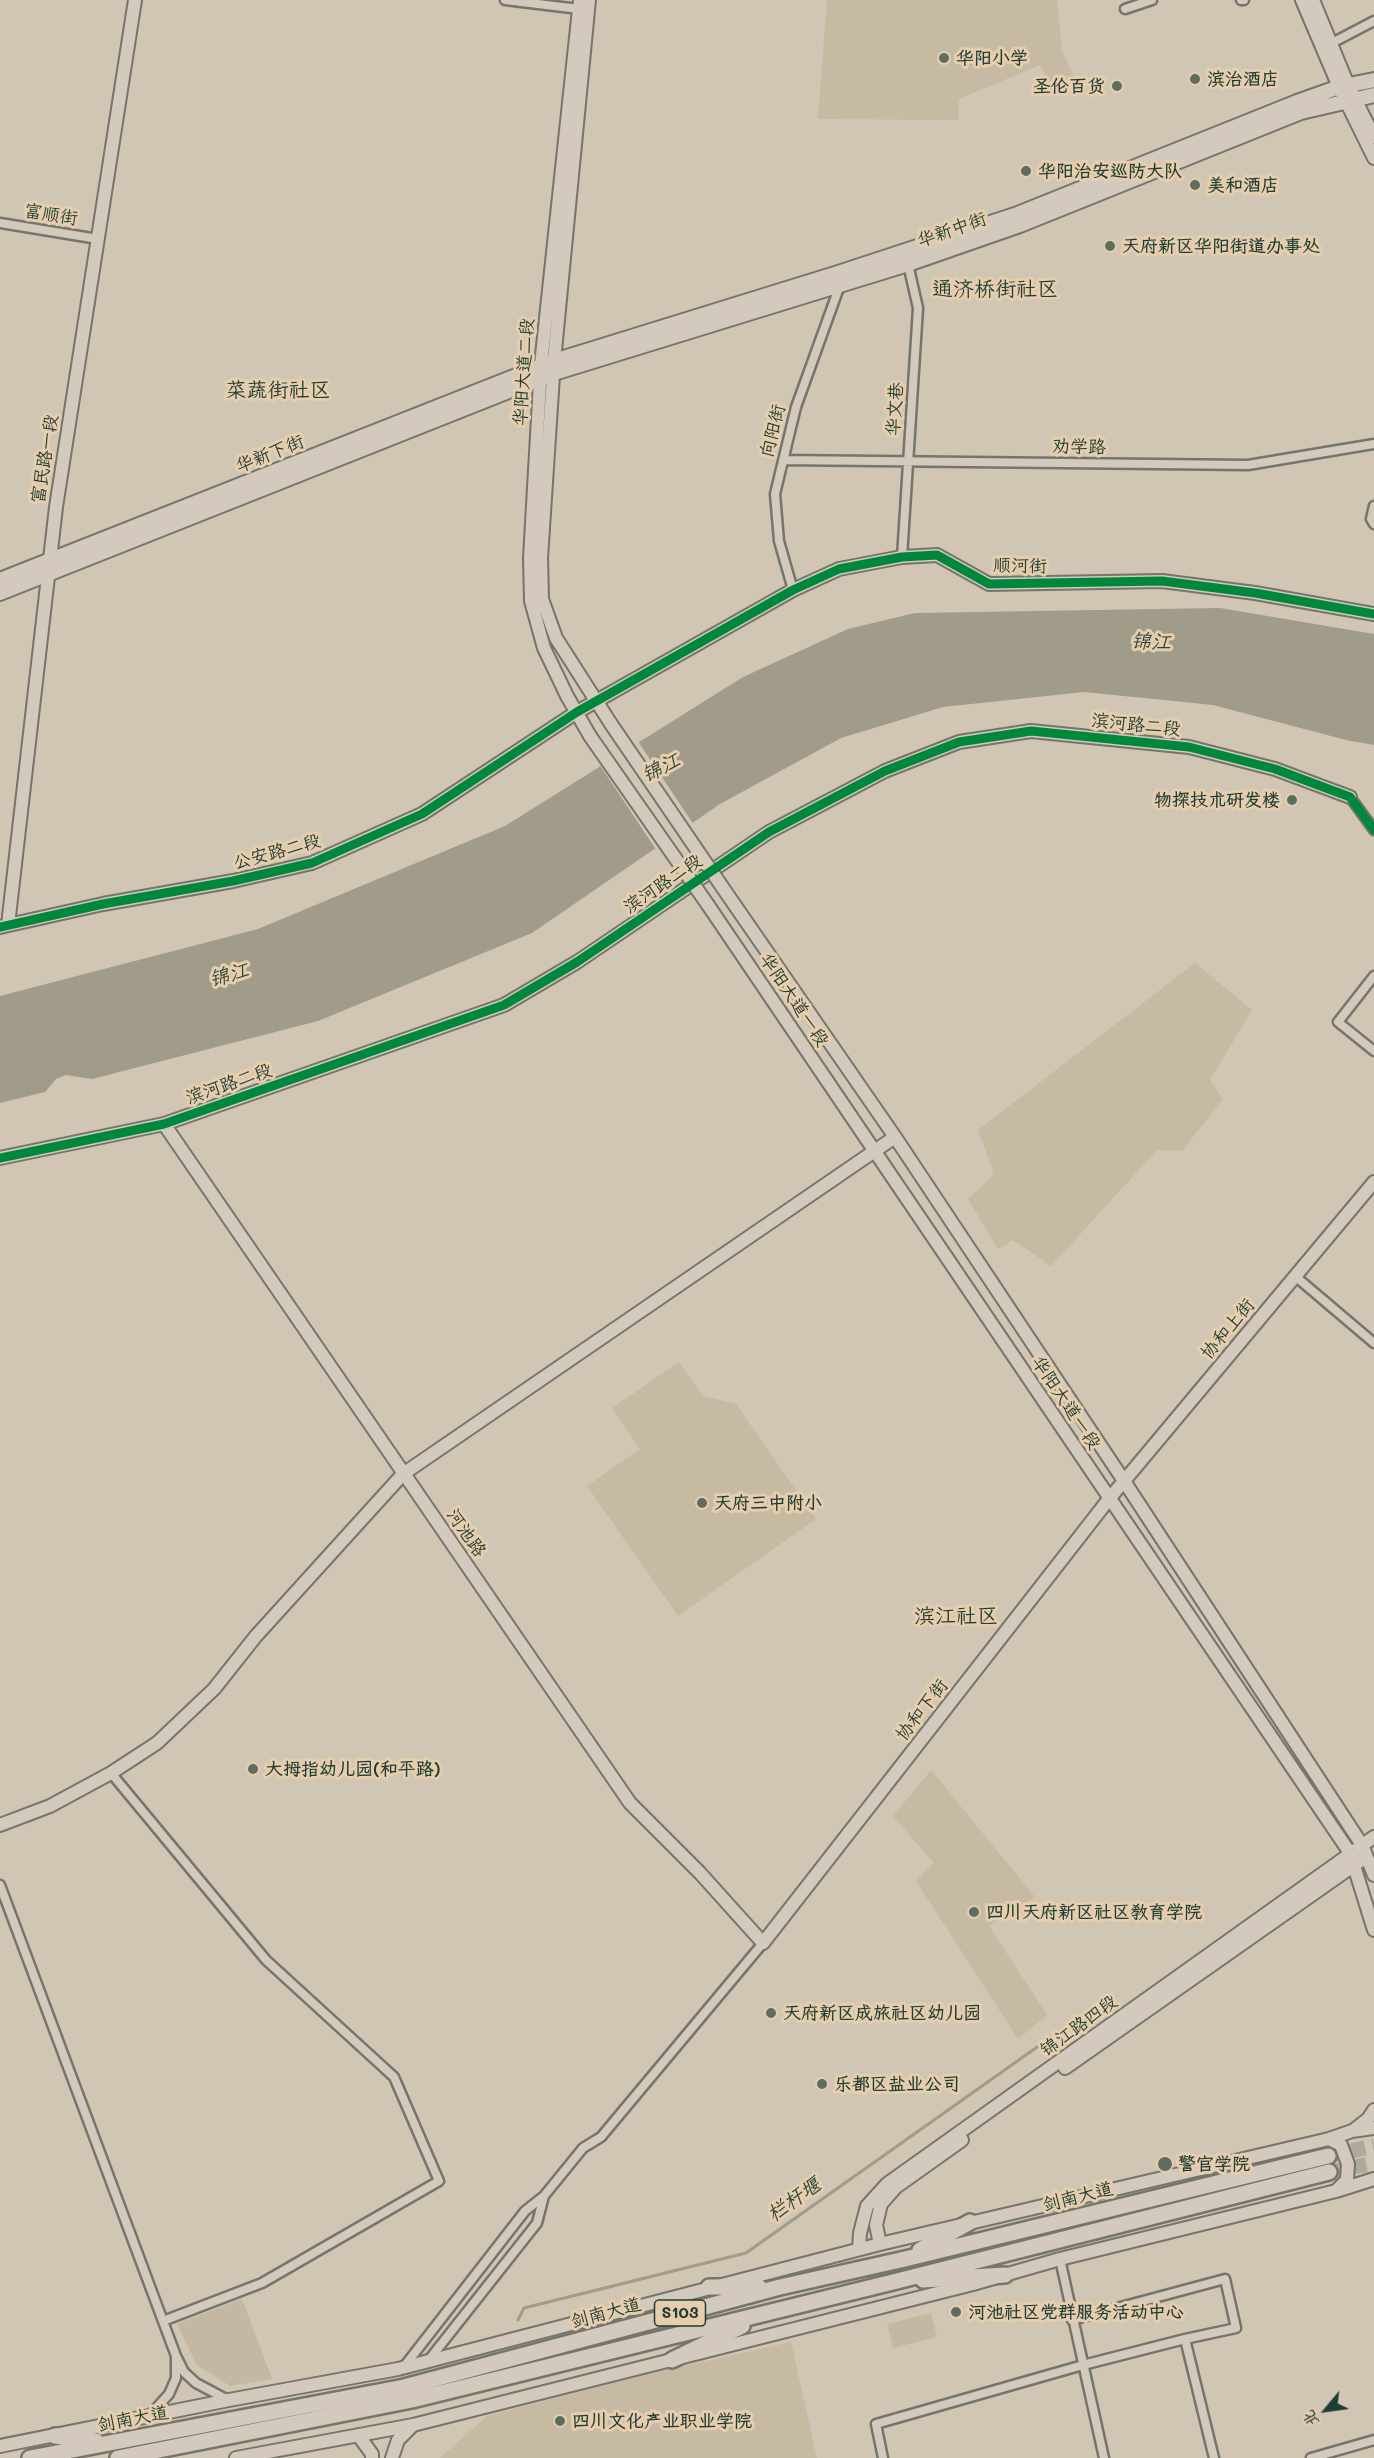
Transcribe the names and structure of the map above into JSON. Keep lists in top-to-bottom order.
{
  "streets": {
    "highway": ["剑南大道", "S103"],
    "main road": [
      "华新中街",
      "华阳大道二段",
      "富民路一段",
      "顺河街",
      "滨河路二段",
      "公安路二段",
      "华阳大道一段",
      "协和上街",
      "河池路",
      "协和下街",
      "锦江路四段"
    ],
    "street": [
      "富顺街",
      "华文巷",
      "向阳街",
      "劝学路"
    ]
  },
  "crossings": [
    ["富顺街", "富民路一段"],
    ["华新中街", "华阳大道二段"],
    ["华新中街", "华文巷"],
    ["华新中街", "向阳街"],
    ["华阳大道二段", "顺河街"],
    ["华阳大道二段", "公安路二段"],
    ["华阳大道二段", "华阳大道一段"],
    ["华文巷", "劝学路"],
    ["华文巷", "顺河街"],
    ["向阳街", "劝学路"],
    ["向阳街", "顺河街"],
    ["富民路一段", "公安路二段"],
    ["顺河街", "公安路二段"],
    ["滨河路二段", "河池路"],
    ["华阳大道一段", "协和上街"],
    ["华阳大道一段", "协和下街"],
    ["华阳大道一段", "锦江路四段"],
    ["协和上街", "协和下街"],
    ["河池路", "协和下街"]
  ],
  "districts": ["通济桥街社区", "菜蔬街社区", "滨江社区"],
  "water": ["锦江", "栏杆堰"],
  "places": [
    "华阳小学",
    "滨治酒店",
    "圣伦百货",
    "华阳治安巡防大队",
    "美和酒店",
    "天府新区华阳街道办事处",
    "物探技术研发楼",
    "天府三中附小",
    "大拇指幼儿园(和平路)",
    "四川天府新区社区教育学院",
    "天府新区成旅社区幼儿园",
    "乐都区盐业公司",
    "警官学院",
    "河池社区党群服务活动中心",
    "四川文化产业职业学院"
  ],
  "north": "bottom left"
}
